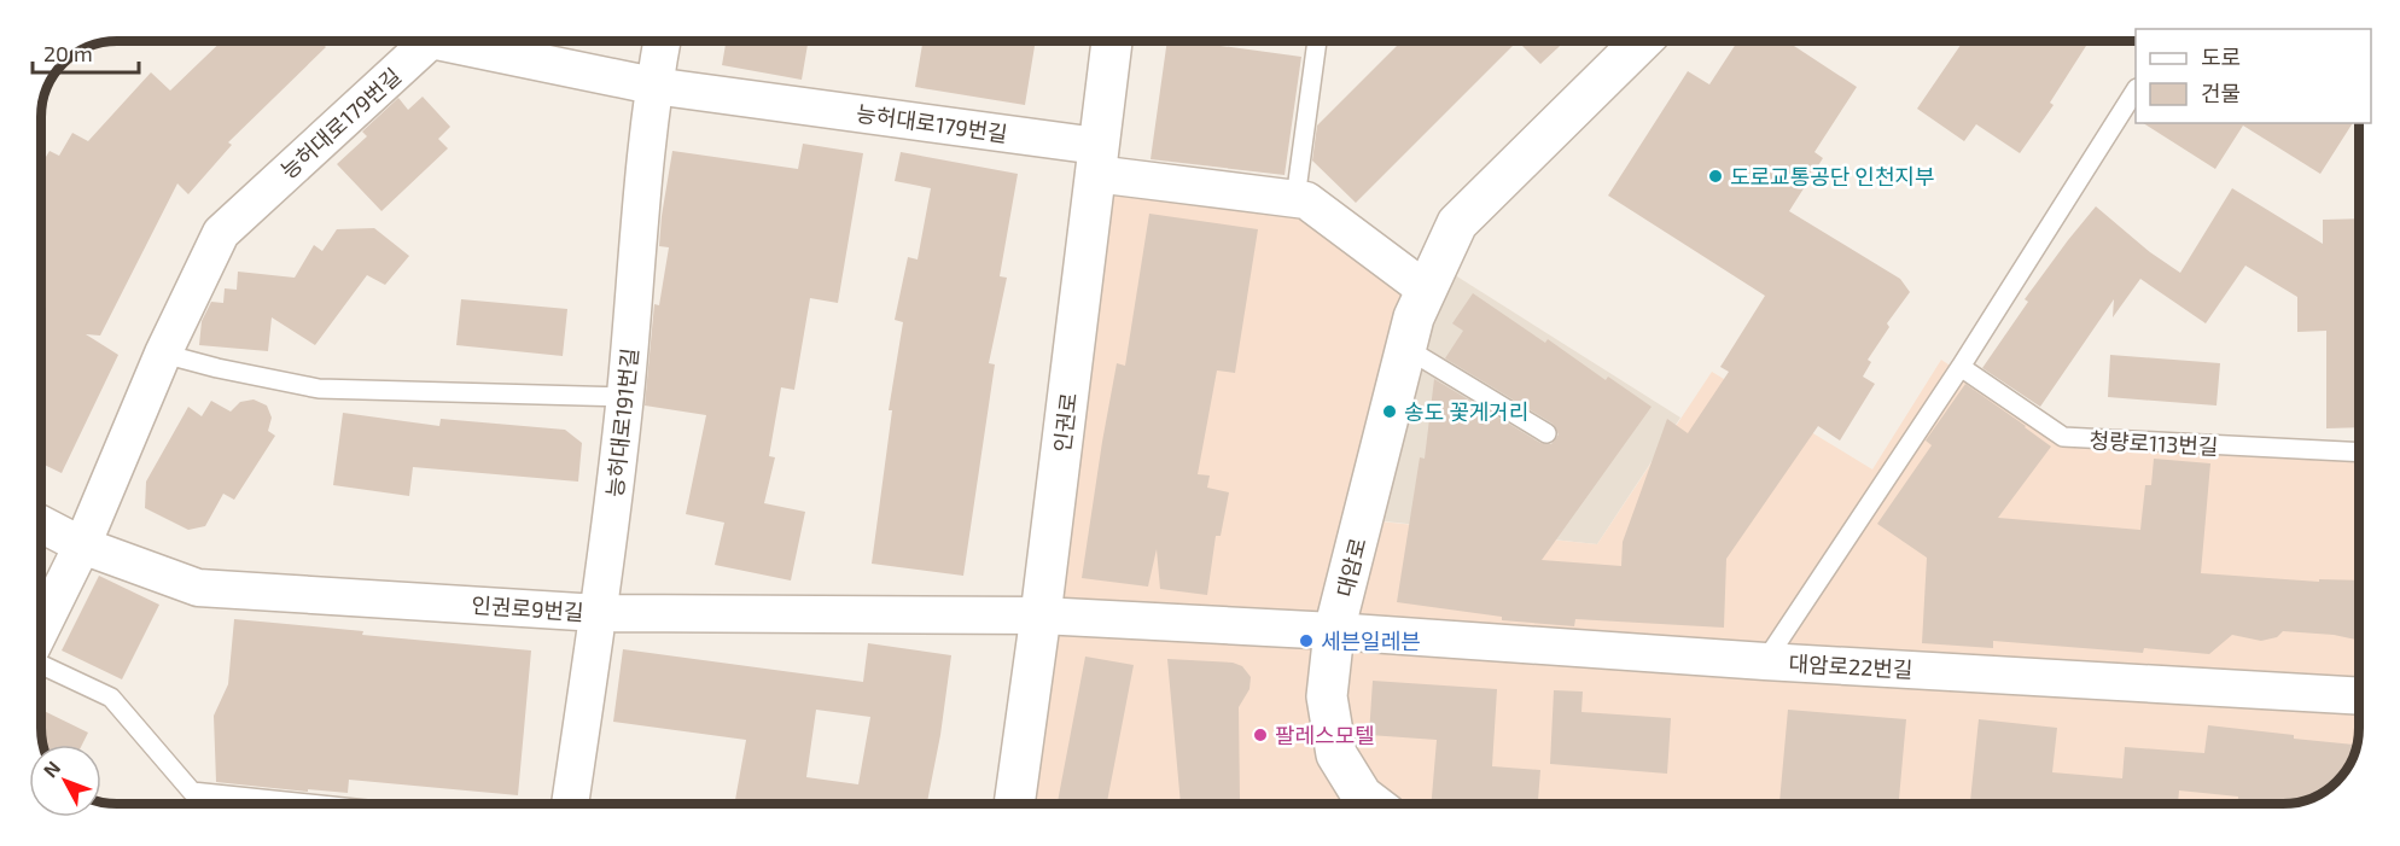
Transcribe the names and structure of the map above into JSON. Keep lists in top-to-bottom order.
{
  "streets": {
    "street": [
      "능허대로179번길",
      "능허대로191번길",
      "인권로",
      "대암로",
      "인권로9번길",
      "대암로22번길"
    ],
    "lane": ["청량로113번길"]
  },
  "crossings": [
    ["능허대로179번길", "능허대로191번길"],
    ["능허대로179번길", "인권로"],
    ["능허대로179번길", "인권로9번길"],
    ["능허대로191번길", "인권로9번길"],
    ["인권로", "인권로9번길"],
    ["대암로", "인권로9번길"],
    ["대암로", "대암로22번길"],
    ["인권로9번길", "대암로22번길"]
  ],
  "places": [
    "도로교통공단 인천지부",
    "송도 꽃게거리",
    "세븐일레븐",
    "팔레스모텔"
  ],
  "legend": ["도로", "건물"],
  "scale_bar": "20 m",
  "north": "top left"
}
